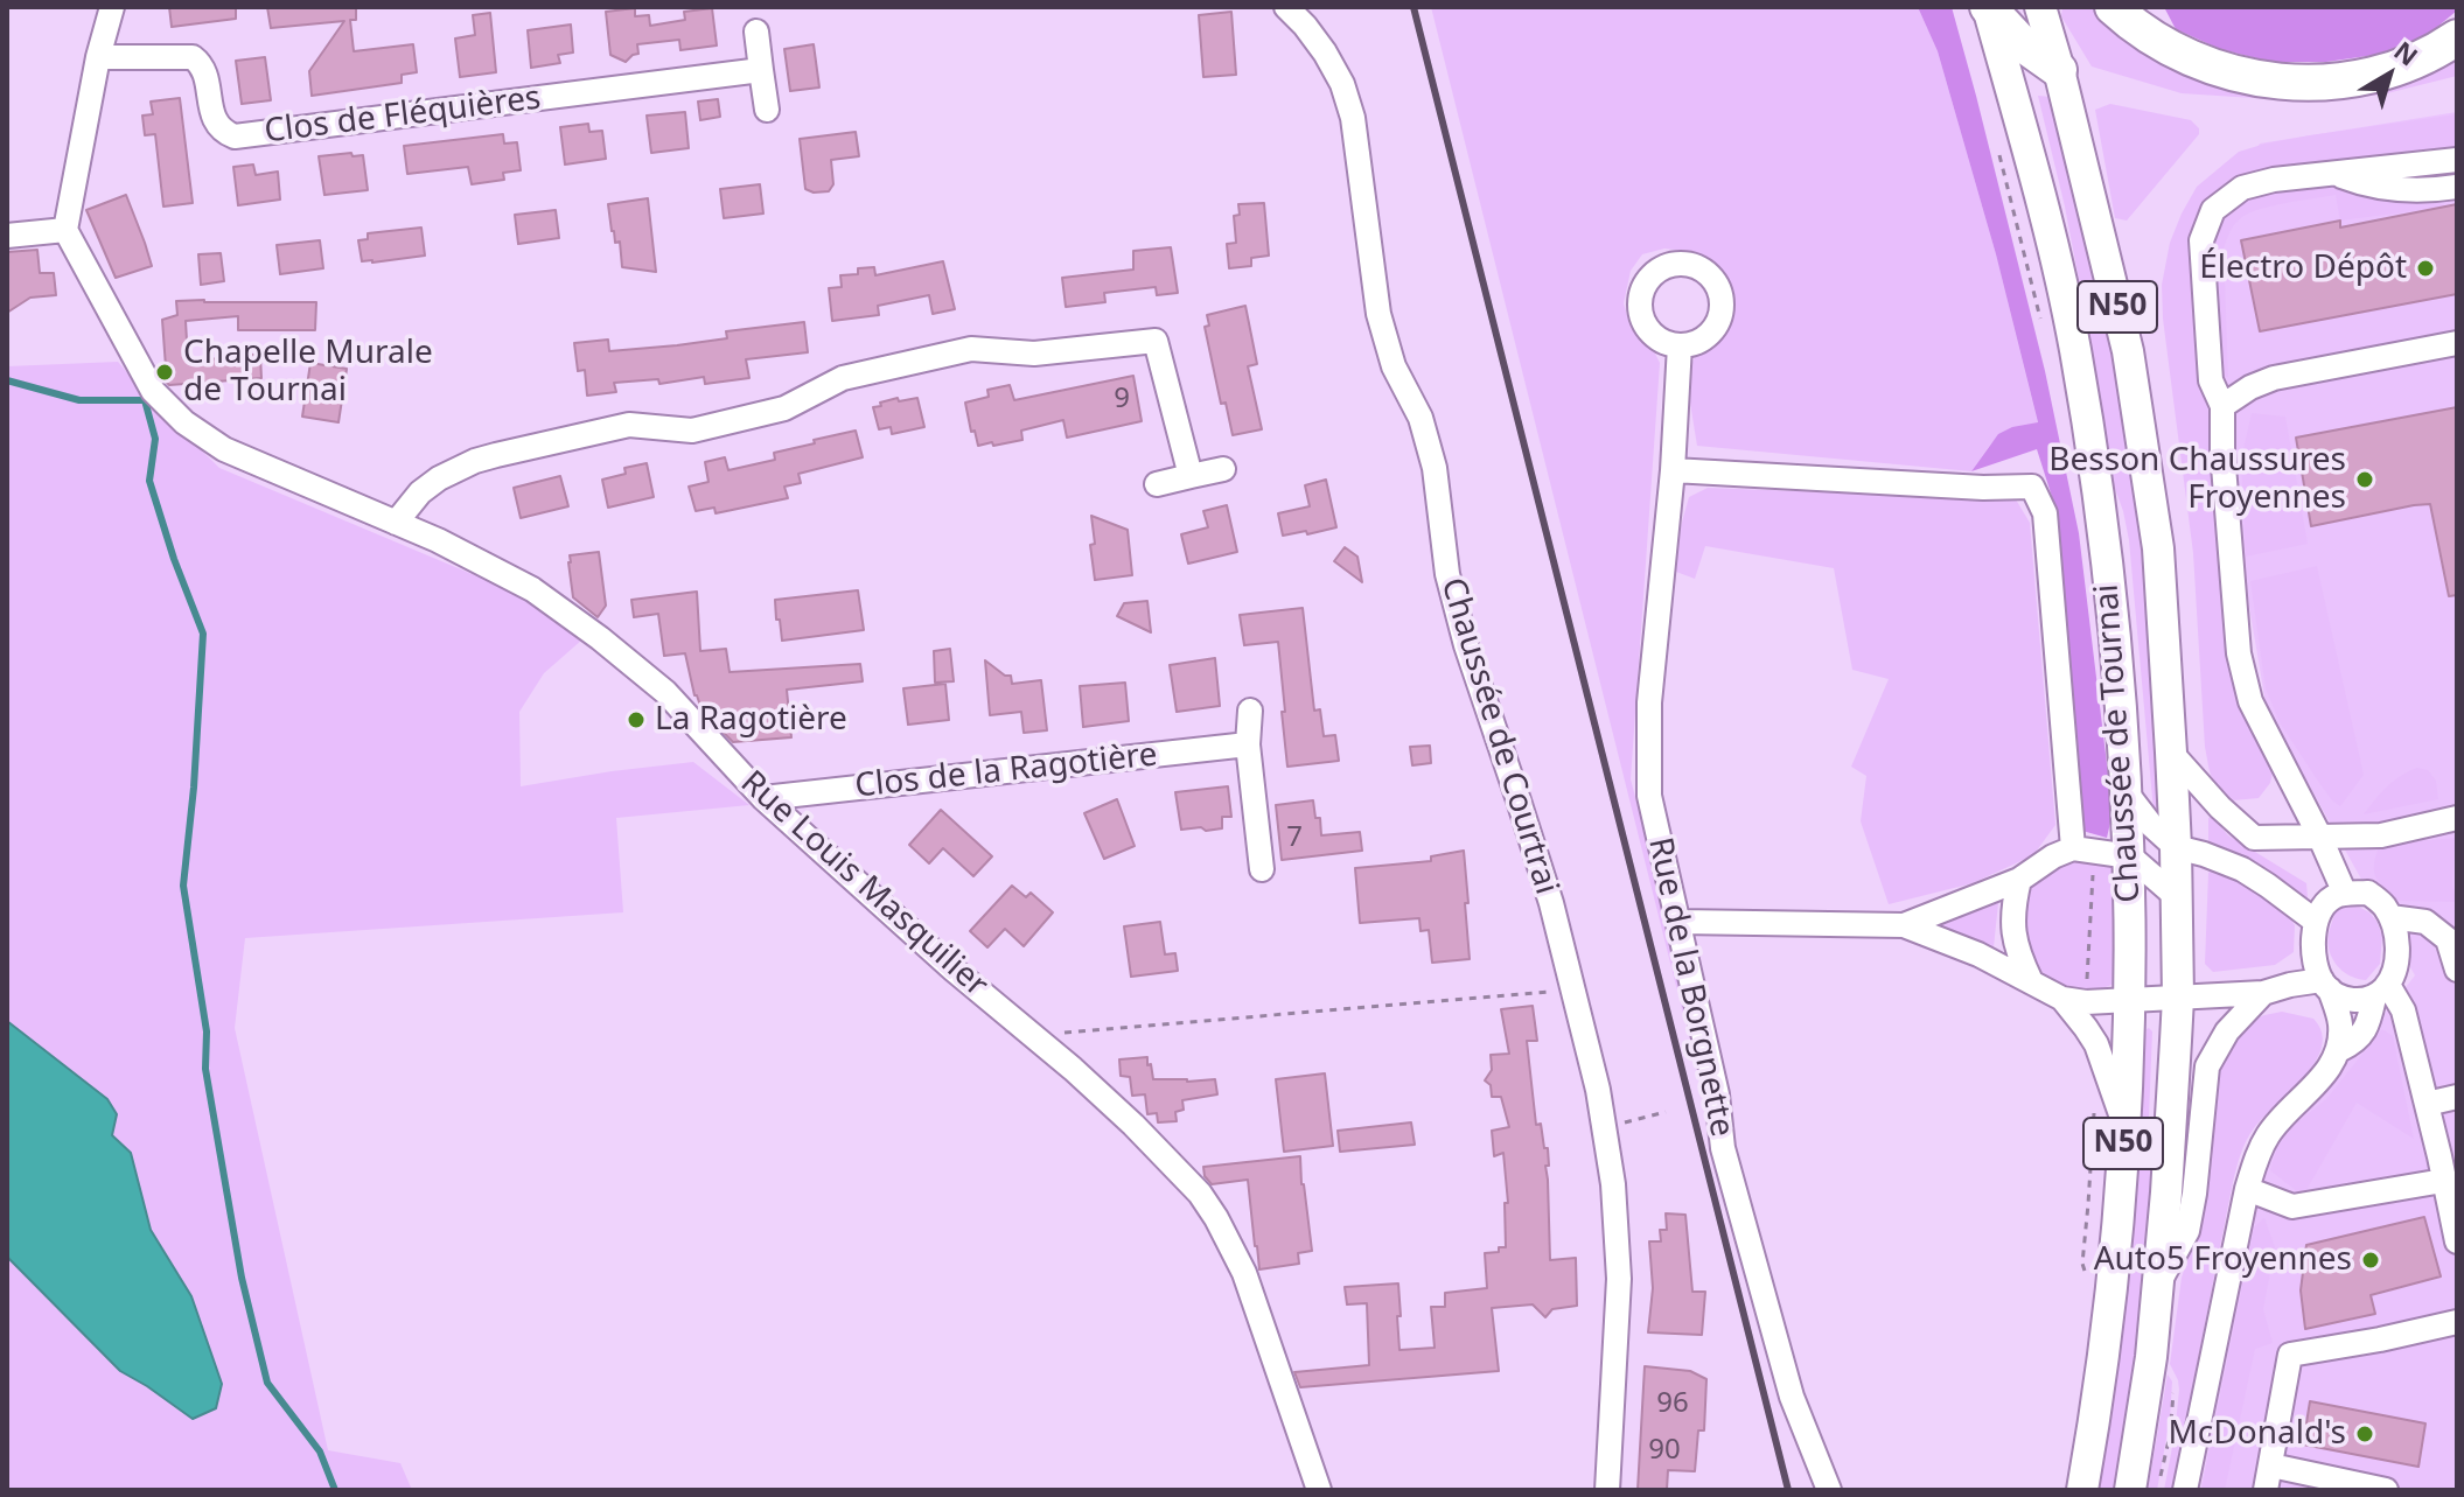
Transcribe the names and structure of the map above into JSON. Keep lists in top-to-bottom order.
{
  "streets": {
    "main road": ["N50", "Chaussée de Tournai"],
    "street": [
      "Clos de Fléquières",
      "Chaussée de Courtrai",
      "Clos de la Ragotière",
      "Rue Louis Masquilier",
      "Rue de la Borgnette"
    ]
  },
  "crossings": [
    ["Clos de la Ragotière", "Rue Louis Masquilier"]
  ],
  "places": [
    "Électro Dépôt",
    "Chapelle Murale de Tournai",
    "Besson Chaussures Froyennes",
    "La Ragotière",
    "Auto5 Froyennes",
    "McDonald's"
  ],
  "house_numbers": [
    "9",
    "7",
    "96",
    "90"
  ],
  "north": "top right"
}
